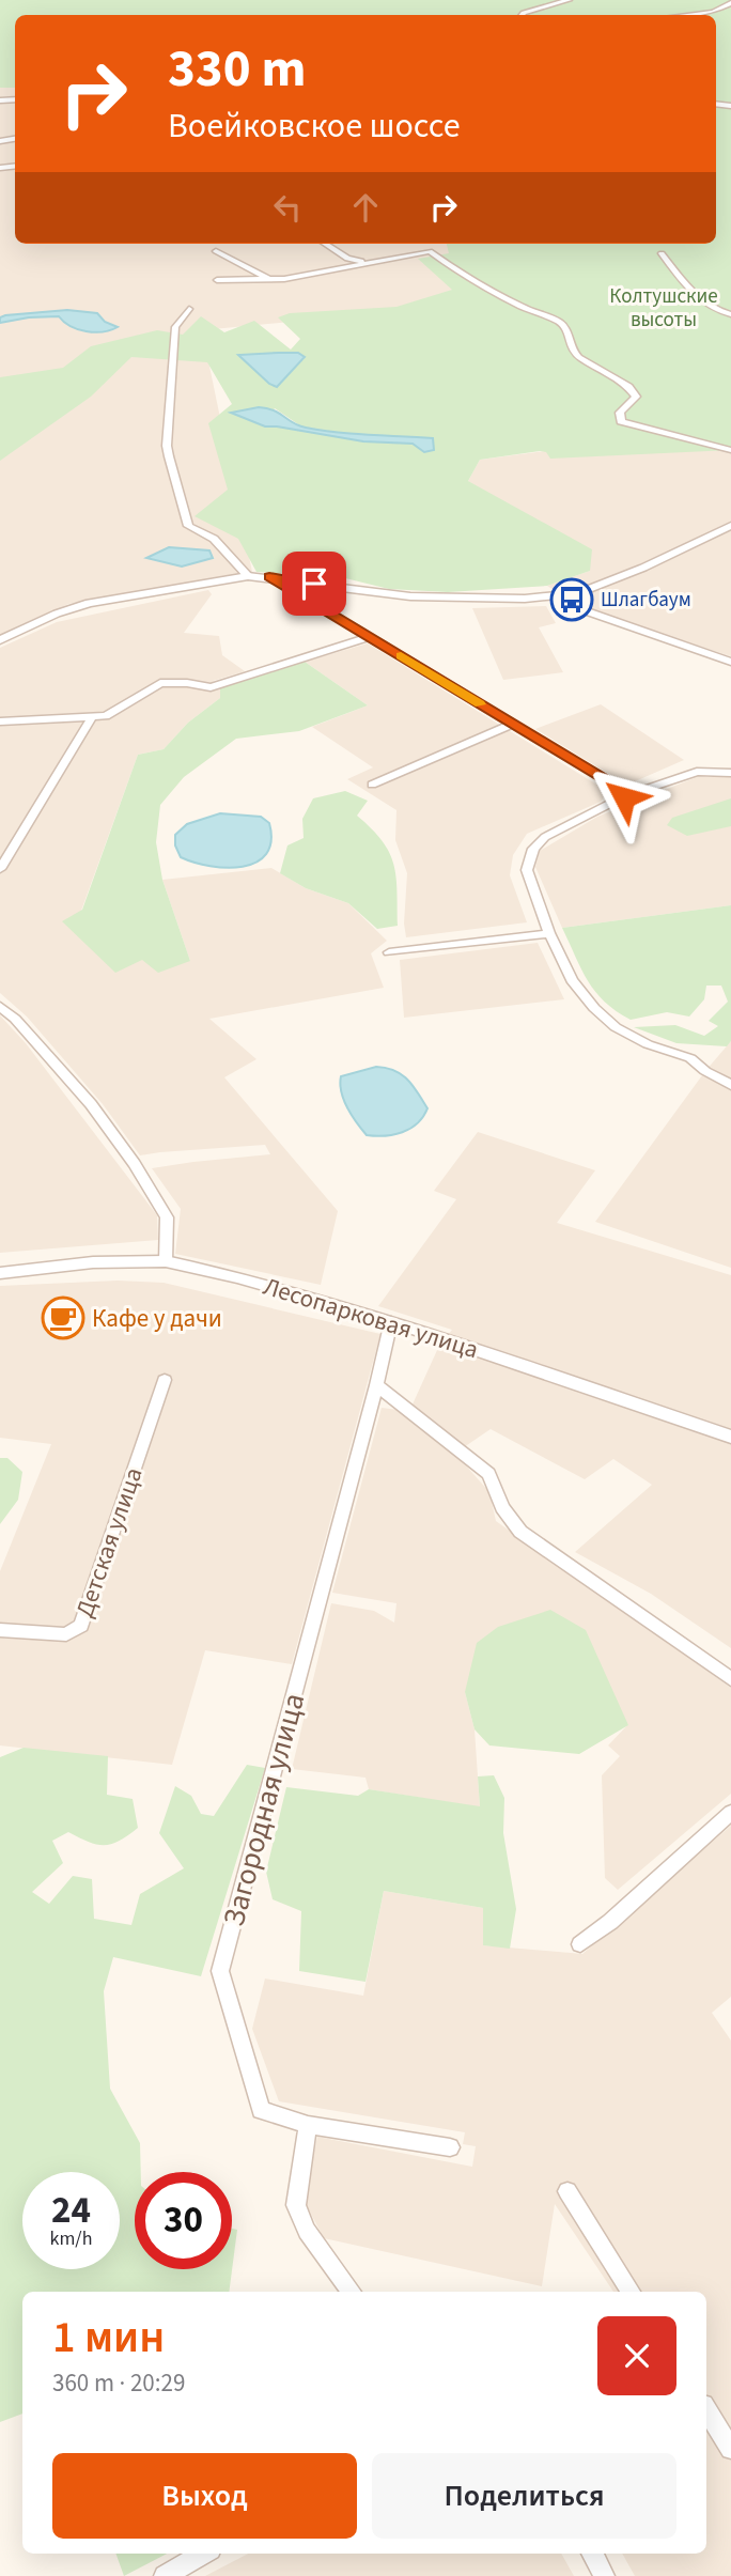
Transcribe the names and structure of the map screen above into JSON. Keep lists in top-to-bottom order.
{
  "streets": {
    "street": ["Лесопарковая улица", "Детская улица", "Загородная улица"]
  },
  "crossings": [
    ["Лесопарковая улица", "Загородная улица"]
  ],
  "parks": ["Колтушские высоты"],
  "places": {
    "bus stop": ["Шлагбаум"],
    "cafe": ["Кафе у дачи"]
  },
  "page": {
    "turn": ["330 m", "Воейковское шоссе"],
    "speed": "24 km/h",
    "limit": "30",
    "heading": ["1 мин", "360 m · 20:29"],
    "buttons": ["Выход", "Поделиться"]
  }
}
